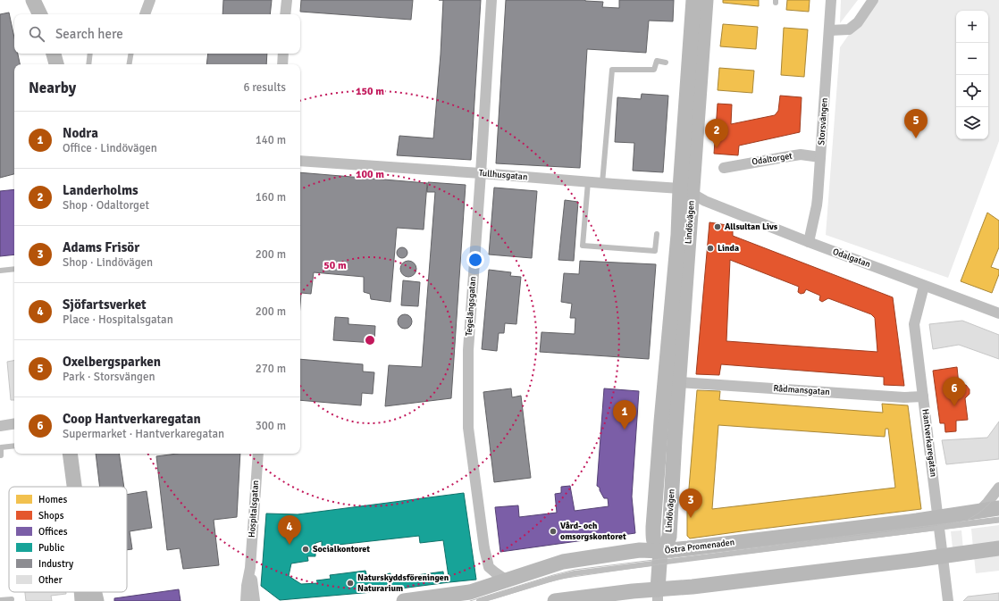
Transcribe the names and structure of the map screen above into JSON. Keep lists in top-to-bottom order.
{
  "streets": {
    "main road": ["Lindövägen", "Östra Promenaden"],
    "street": [
      "Storsvängen",
      "Odaltorget",
      "Tullhusgatan",
      "Odalgatan",
      "Tegelängsgatan",
      "Rådmansgatan",
      "Hantverkaregatan",
      "Hospitalsgatan"
    ]
  },
  "crossings": [
    ["Storsvängen", "Odaltorget"],
    ["Storsvängen", "Odalgatan"],
    ["Tullhusgatan", "Lindövägen"],
    ["Tullhusgatan", "Odalgatan"],
    ["Tullhusgatan", "Tegelängsgatan"],
    ["Lindövägen", "Odalgatan"],
    ["Lindövägen", "Rådmansgatan"],
    ["Lindövägen", "Östra Promenaden"],
    ["Odalgatan", "Hantverkaregatan"],
    ["Tegelängsgatan", "Östra Promenaden"],
    ["Rådmansgatan", "Hantverkaregatan"],
    ["Hantverkaregatan", "Östra Promenaden"]
  ],
  "places": [
    "Allsultan Livs",
    "Linda",
    "Vård- och omsorgskontoret",
    "Socialkontoret",
    "Naturskyddsföreningen Naturarium"
  ],
  "legend": [
    "Homes",
    "Shops",
    "Offices",
    "Public",
    "Industry",
    "Other"
  ],
  "page": {
    "map_buttons": ["+", "−"],
    "search": "Search here",
    "heading": ["Nearby", "6 results"],
    "pins": [
      "5",
      "2",
      "6",
      "1",
      "3",
      "4"
    ],
    "list": [
      {
        "mark": "1",
        "name": "Nodra",
        "note": "Office · Lindövägen",
        "value": "140 m"
      },
      {
        "mark": "2",
        "name": "Landerholms",
        "note": "Shop · Odaltorget",
        "value": "160 m"
      },
      {
        "mark": "3",
        "name": "Adams Frisör",
        "note": "Shop · Lindövägen",
        "value": "200 m"
      },
      {
        "mark": "4",
        "name": "Sjöfartsverket",
        "note": "Place · Hospitalsgatan",
        "value": "200 m"
      },
      {
        "mark": "5",
        "name": "Oxelbergsparken",
        "note": "Park · Storsvängen",
        "value": "270 m"
      },
      {
        "mark": "6",
        "name": "Coop Hantverkaregatan",
        "note": "Supermarket · Hantverkaregatan",
        "value": "300 m"
      }
    ]
  },
  "rings": ["150 m", "100 m", "50 m"]
}
